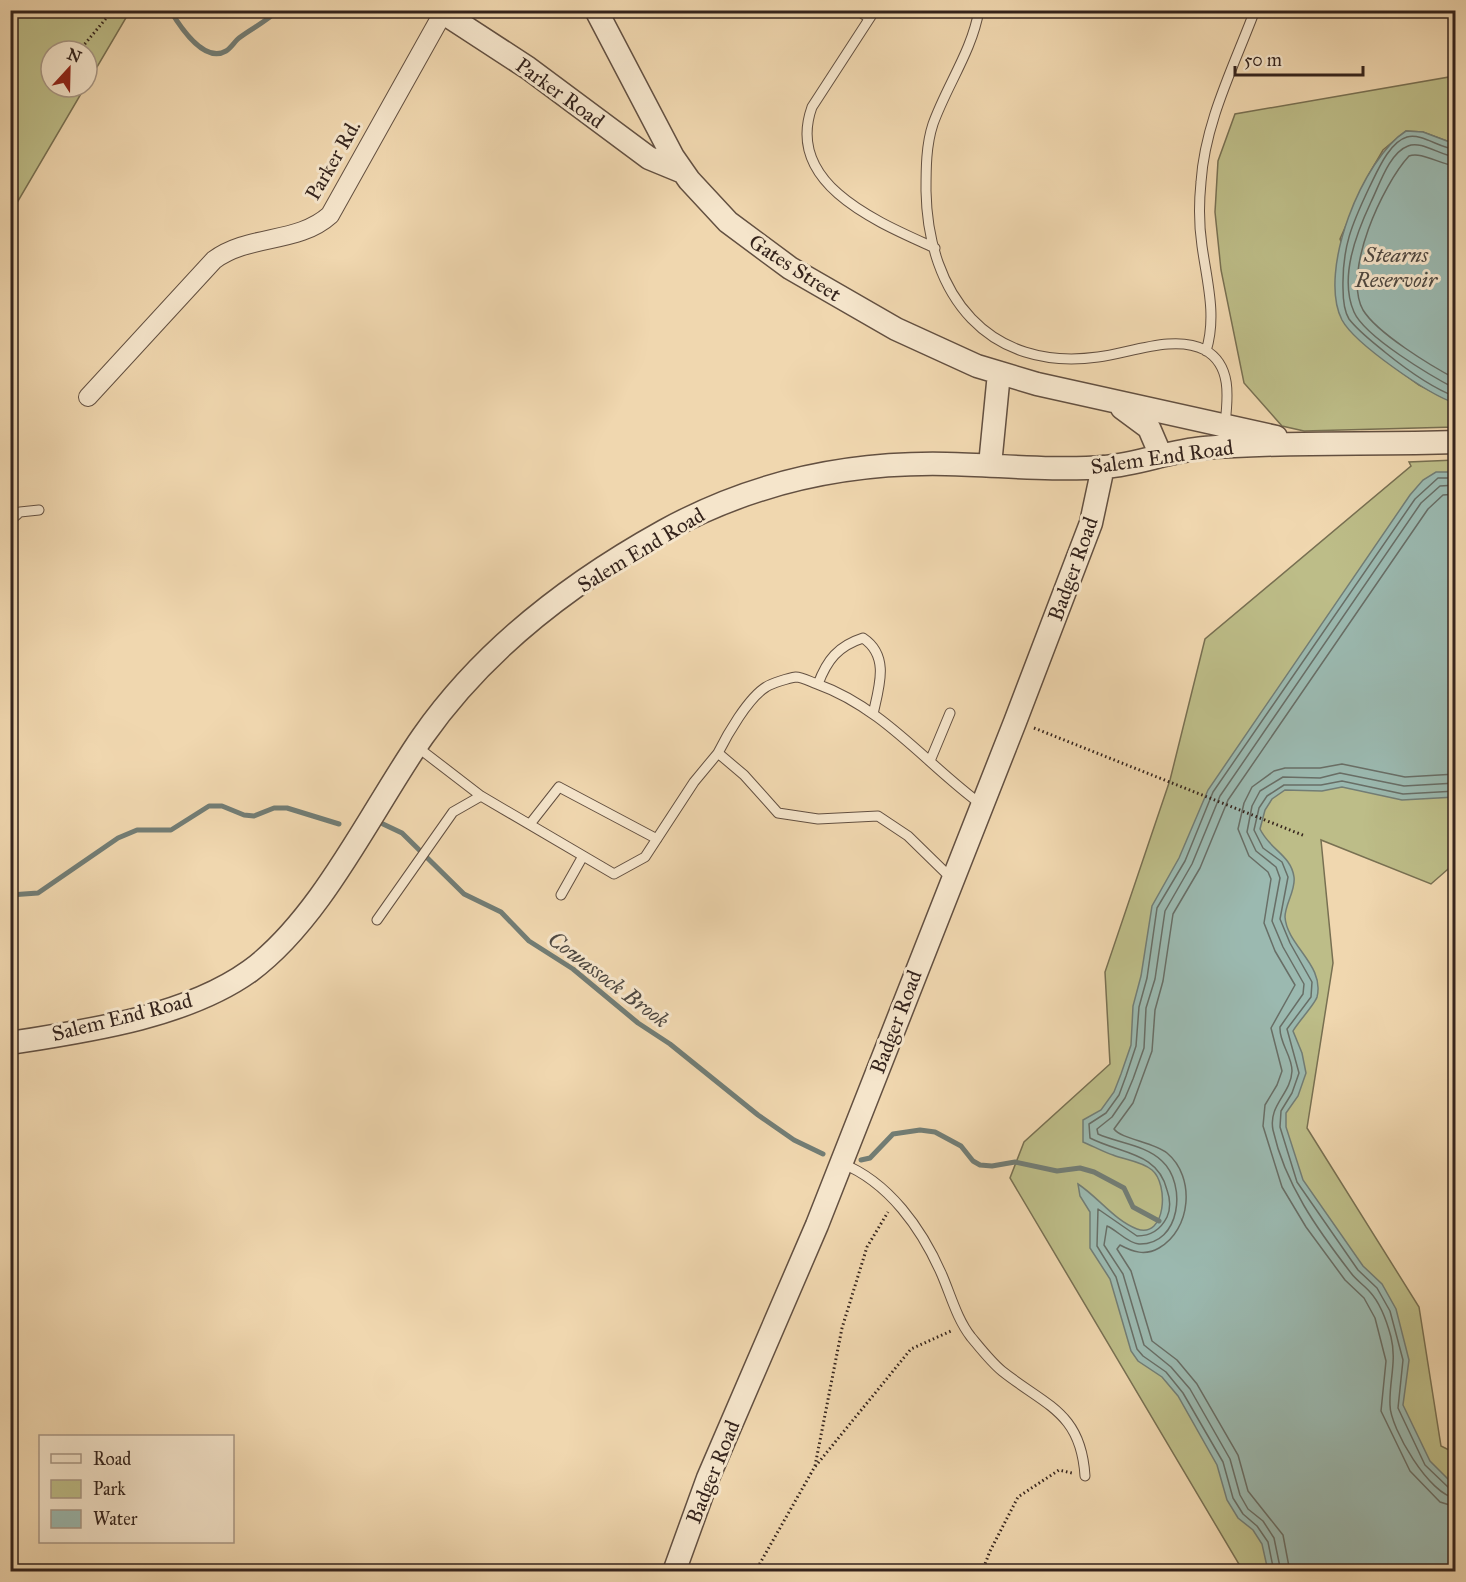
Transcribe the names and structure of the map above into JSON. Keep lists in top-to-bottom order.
{
  "streets": {
    "street": [
      "Parker Road",
      "Parker Rd.",
      "Gates Street",
      "Salem End Road",
      "Badger Road"
    ]
  },
  "crossings": [
    ["Parker Road", "Parker Rd."],
    ["Parker Road", "Gates Street"],
    ["Gates Street", "Salem End Road"],
    ["Salem End Road", "Badger Road"]
  ],
  "water": ["Stearns Reservoir", "Cowassock Brook"],
  "legend": ["Road", "Park", "Water"],
  "scale_bar": "50 m",
  "north": "top"
}
